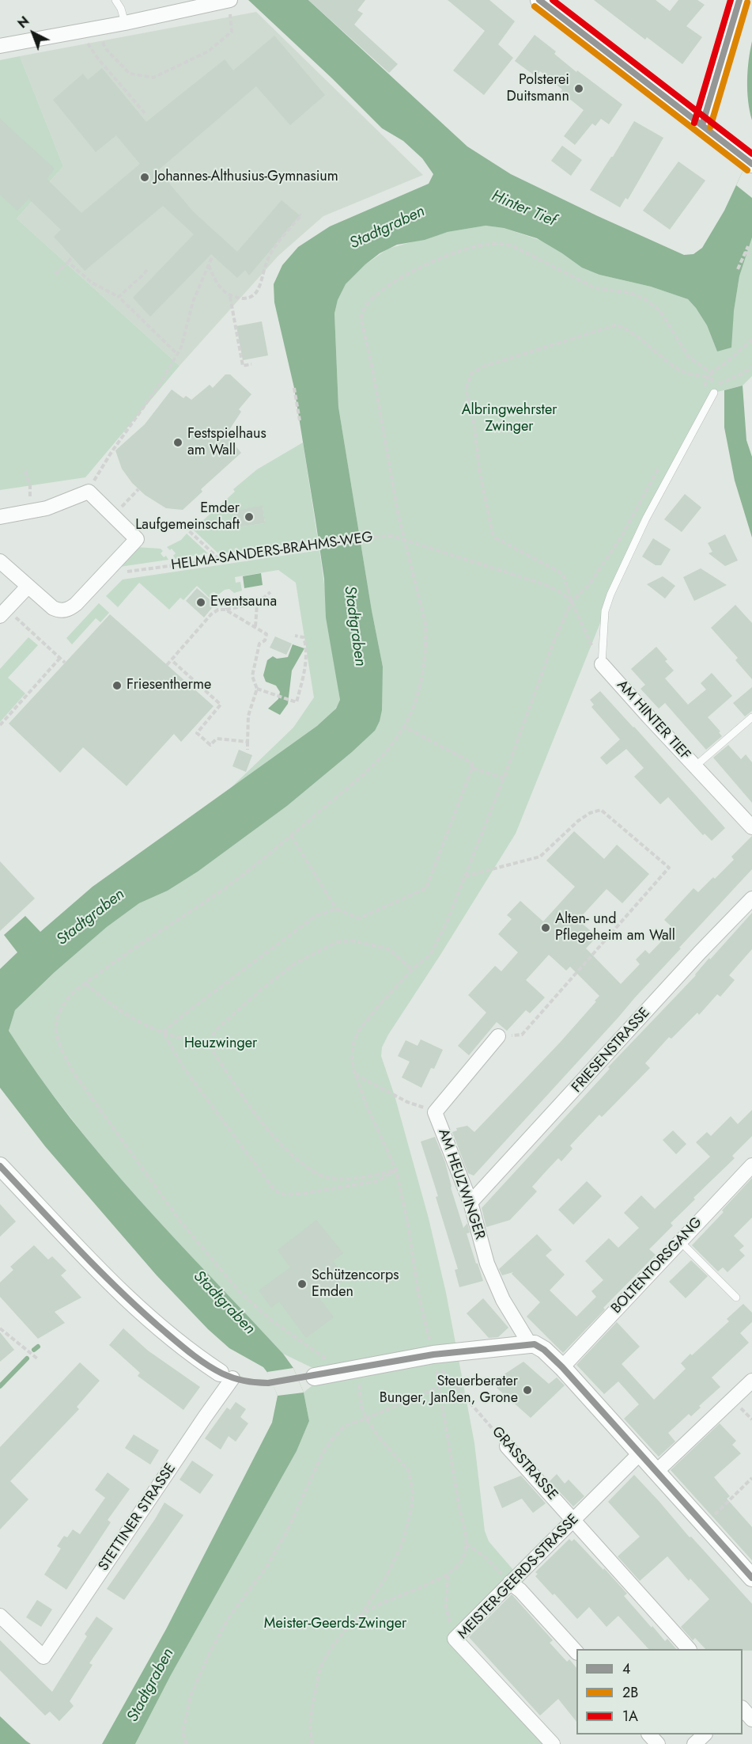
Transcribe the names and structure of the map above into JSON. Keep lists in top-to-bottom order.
{
  "streets": {
    "street": [
      "AM HINTER TIEF",
      "FRIESENSTRASSE",
      "AM HEUZWINGER",
      "BOLTENTORSGANG",
      "GRASSTRASSE",
      "STETTINER STRASSE",
      "MEISTER-GEERDS-STRASSE"
    ],
    "path": ["HELMA-SANDERS-BRAHMS-WEG"]
  },
  "crossings": [
    ["FRIESENSTRASSE", "AM HEUZWINGER"],
    ["GRASSTRASSE", "MEISTER-GEERDS-STRASSE"]
  ],
  "water": ["Hinter Tief", "Stadtgraben"],
  "parks": ["Albringwehrster Zwinger", "Heuzwinger", "Meister-Geerds-Zwinger"],
  "places": [
    "Polsterei Duitsmann",
    "Johannes-Althusius-Gymnasium",
    "Festspielhaus am Wall",
    "Emder Laufgemeinschaft",
    "Eventsauna",
    "Friesentherme",
    "Alten- und Pflegeheim am Wall",
    "Schützencorps Emden",
    "Steuerberater Bunger, Janßen, Grone"
  ],
  "lines": ["transit line 4", "transit line 1A", "transit line 2B"],
  "legend": ["4", "2B", "1A"],
  "north": "top left"
}
